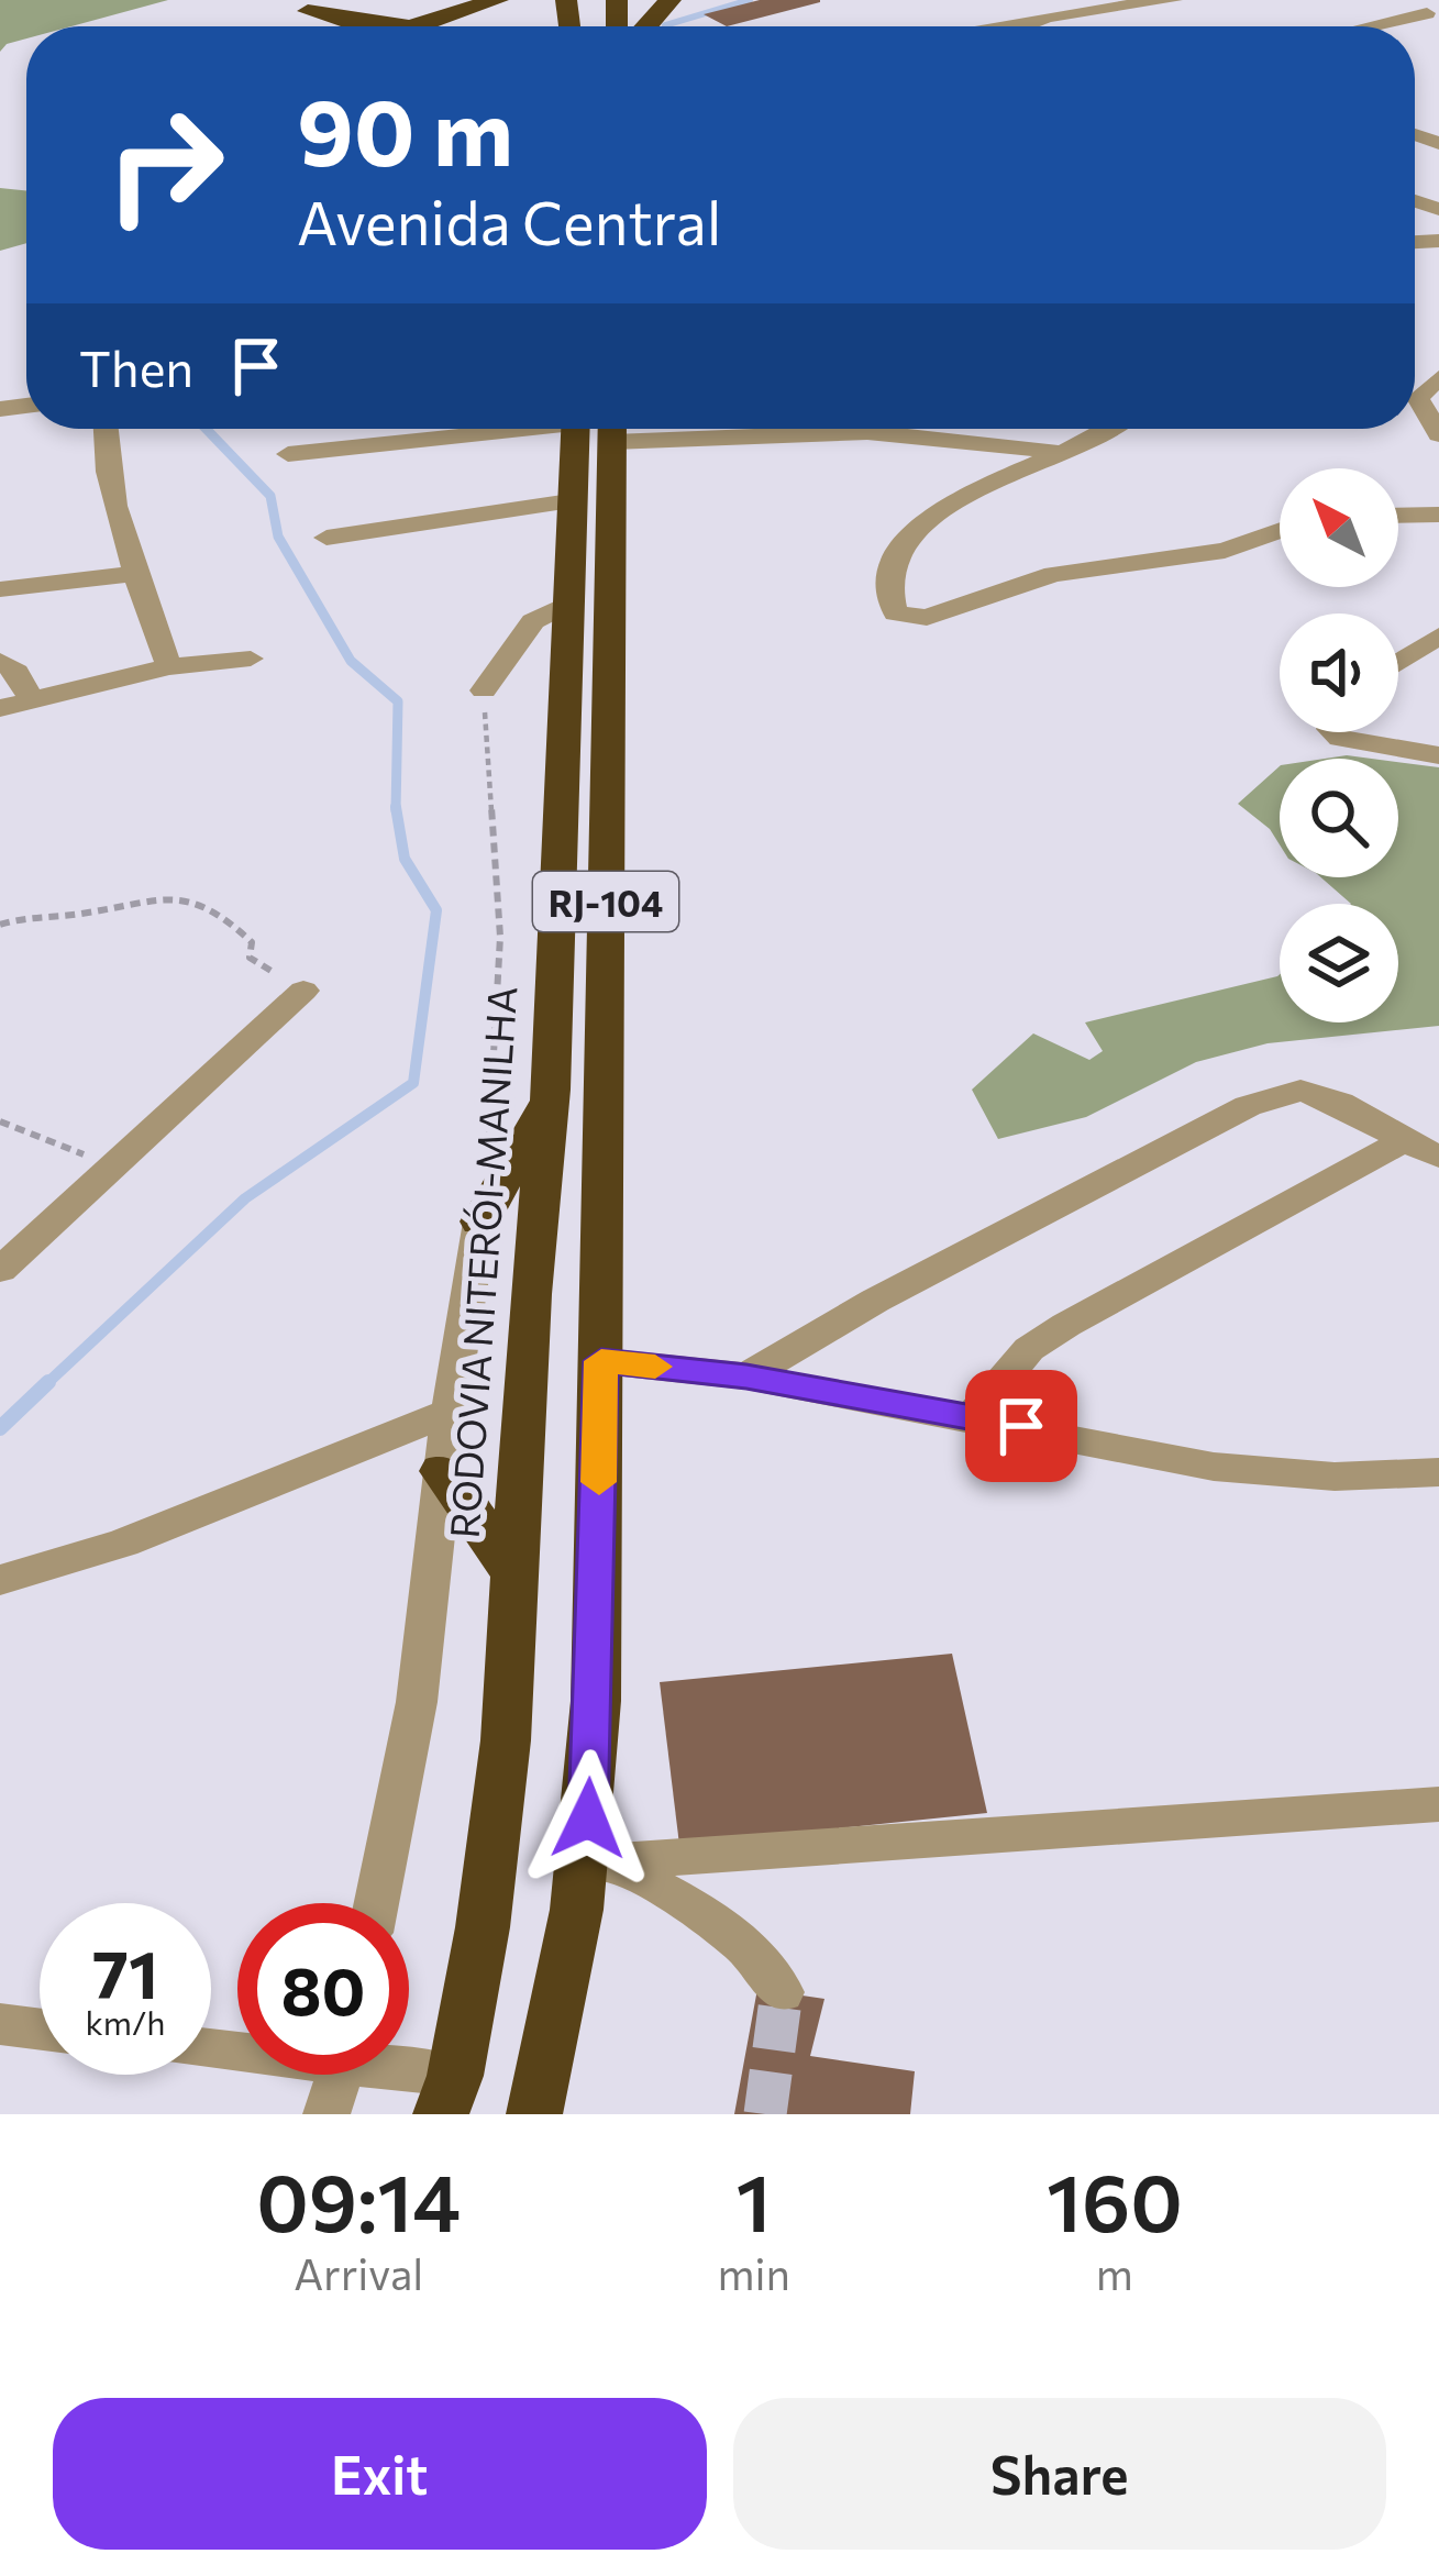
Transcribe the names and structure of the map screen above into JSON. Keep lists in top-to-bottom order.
{
  "streets": {
    "highway": ["RJ-104", "RODOVIA NITERÓI-MANILHA"]
  },
  "north": "top left",
  "page": {
    "turn": ["90 m", "Avenida Central"],
    "then": "Then",
    "speed": "71 km/h",
    "limit": "80",
    "eta": [
      "09:14",
      "Arrival",
      "1",
      "min",
      "160",
      "m"
    ],
    "buttons": ["Exit", "Share"]
  }
}
